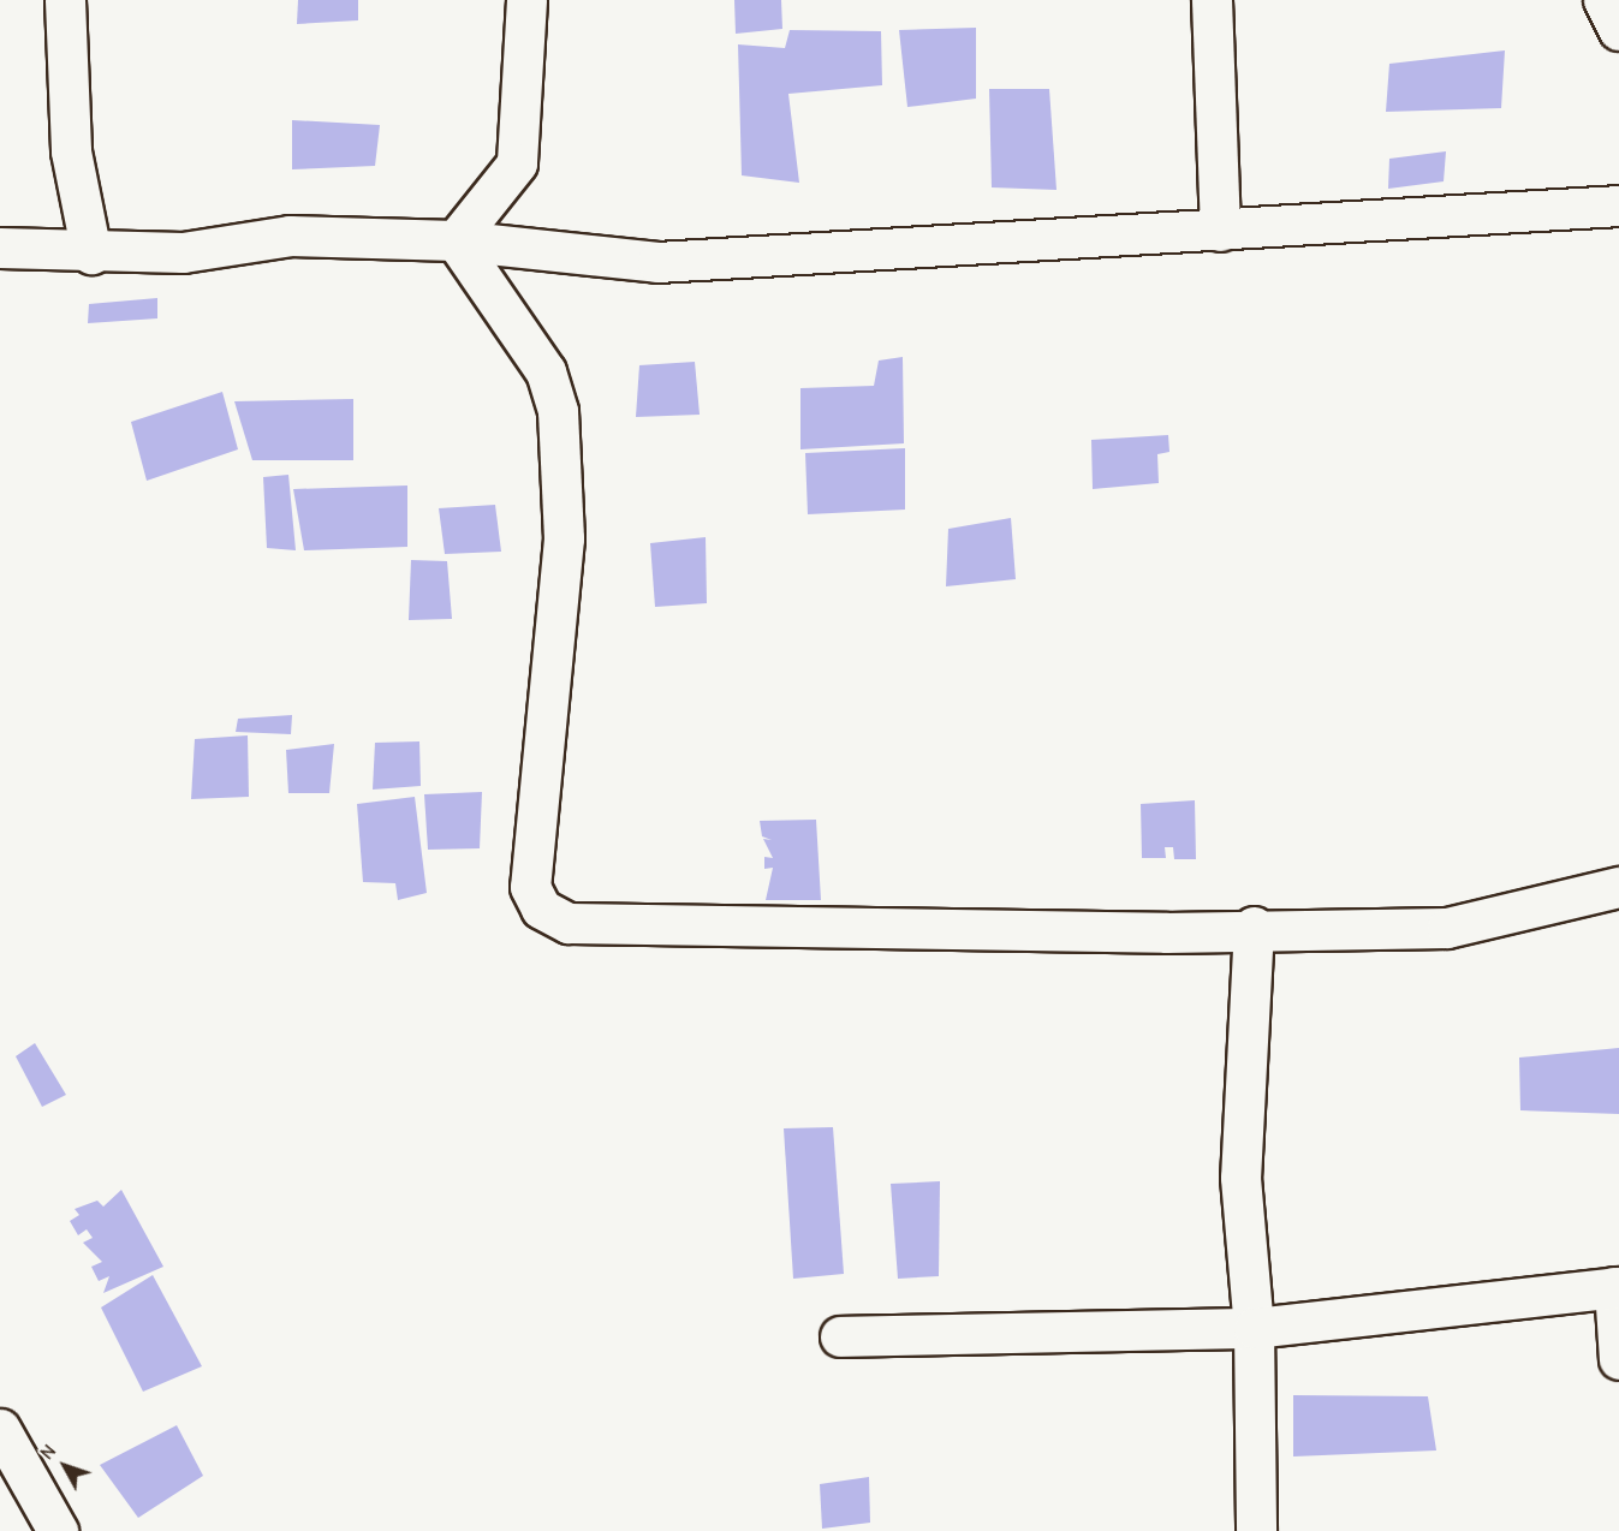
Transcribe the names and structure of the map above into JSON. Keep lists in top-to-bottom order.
{
  "north": "top left"
}
